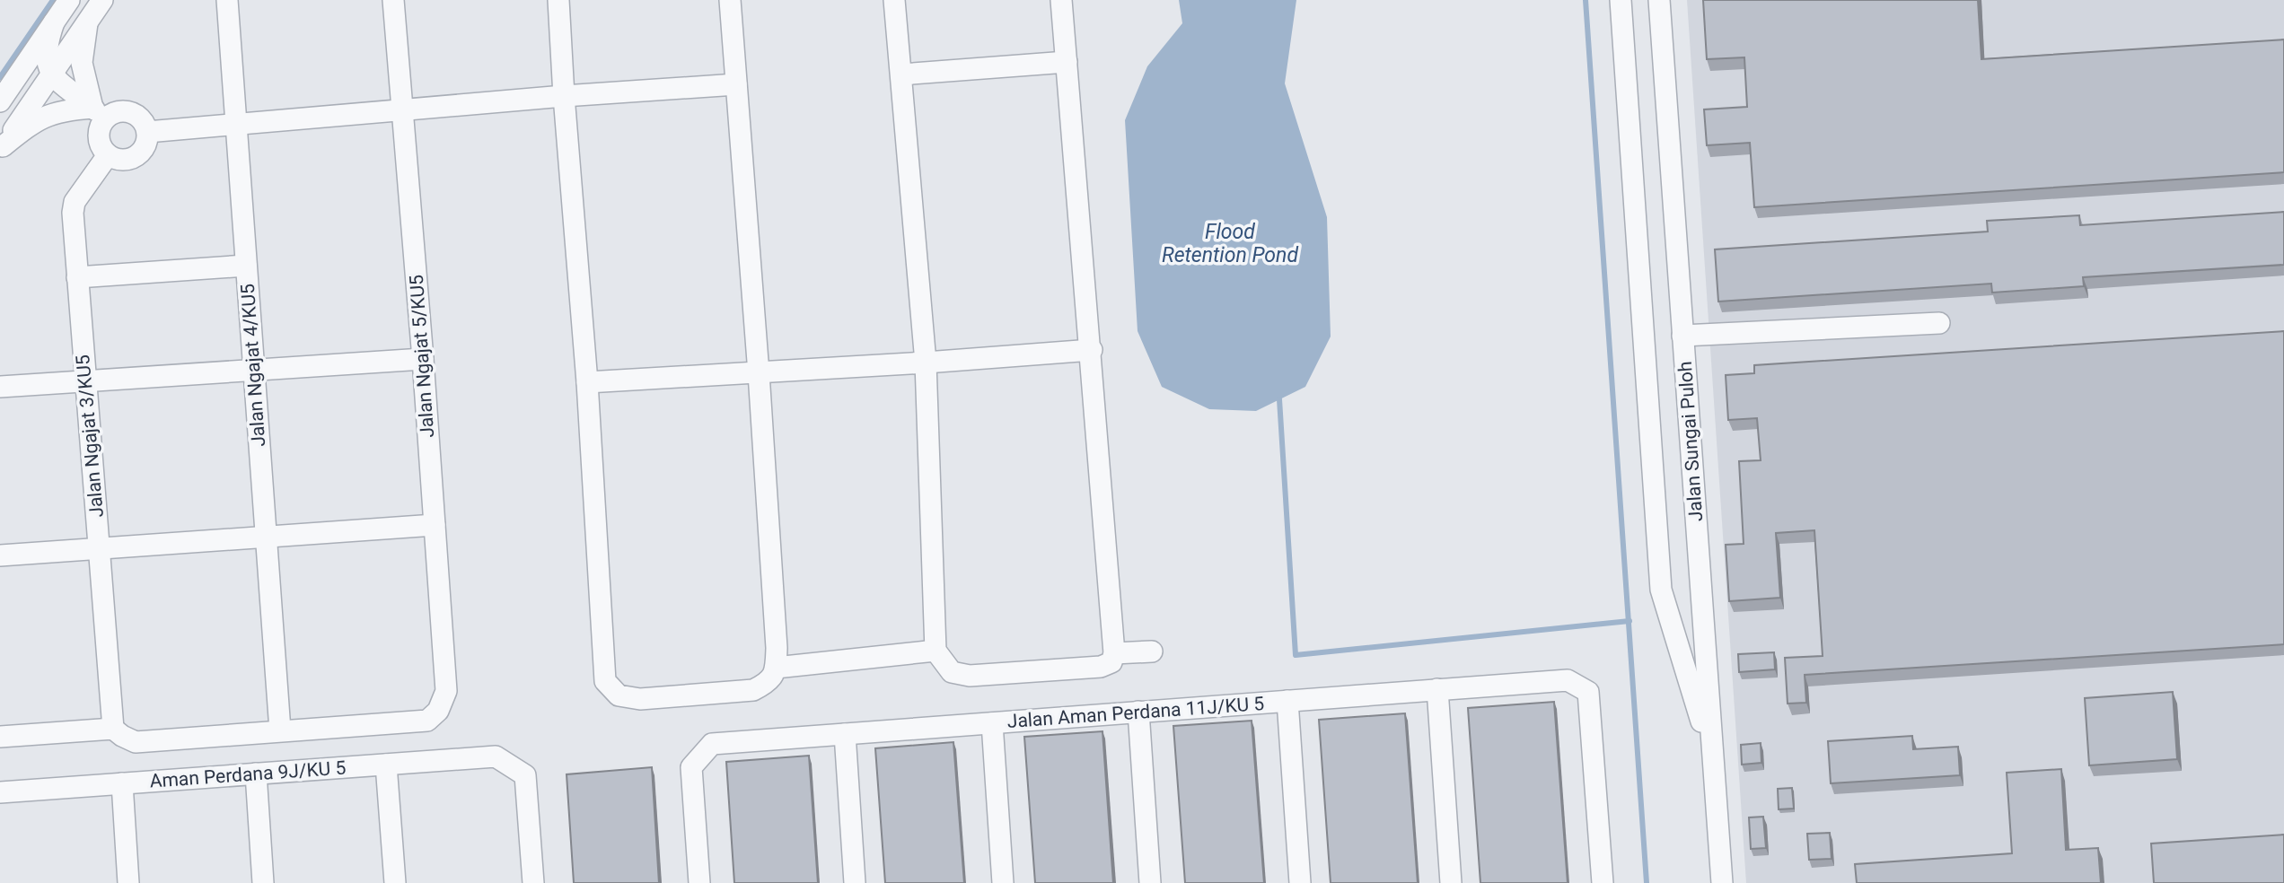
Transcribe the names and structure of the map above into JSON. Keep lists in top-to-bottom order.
{
  "streets": {
    "street": [
      "Jalan Ngajat 5/KU5",
      "Jalan Ngajat 4/KU5",
      "Jalan Ngajat 3/KU5",
      "Jalan Sungai Puloh",
      "Jalan Aman Perdana 11J/KU 5",
      "Aman Perdana 9J/KU 5"
    ]
  },
  "crossings": [
    ["Jalan Ngajat 5/KU5", "Jalan Ngajat 4/KU5"]
  ],
  "water": ["Flood Retention Pond"]
}
